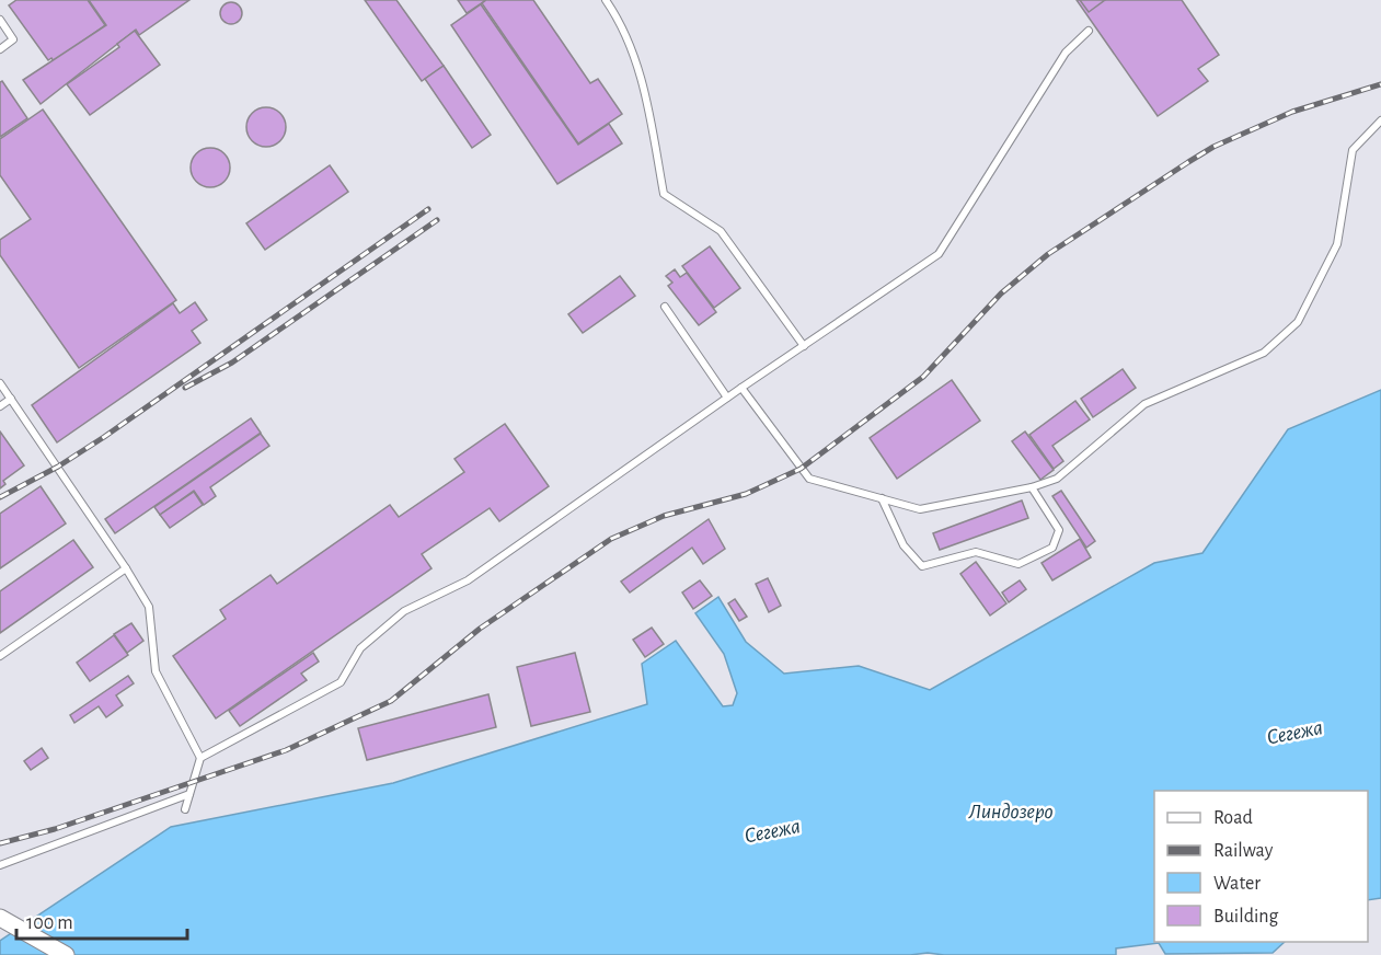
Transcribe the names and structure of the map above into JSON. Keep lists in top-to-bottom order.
{
  "water": ["Сегежа", "Линдозеро"],
  "legend": [
    "Road",
    "Railway",
    "Water",
    "Building"
  ],
  "scale_bar": "100 m"
}
